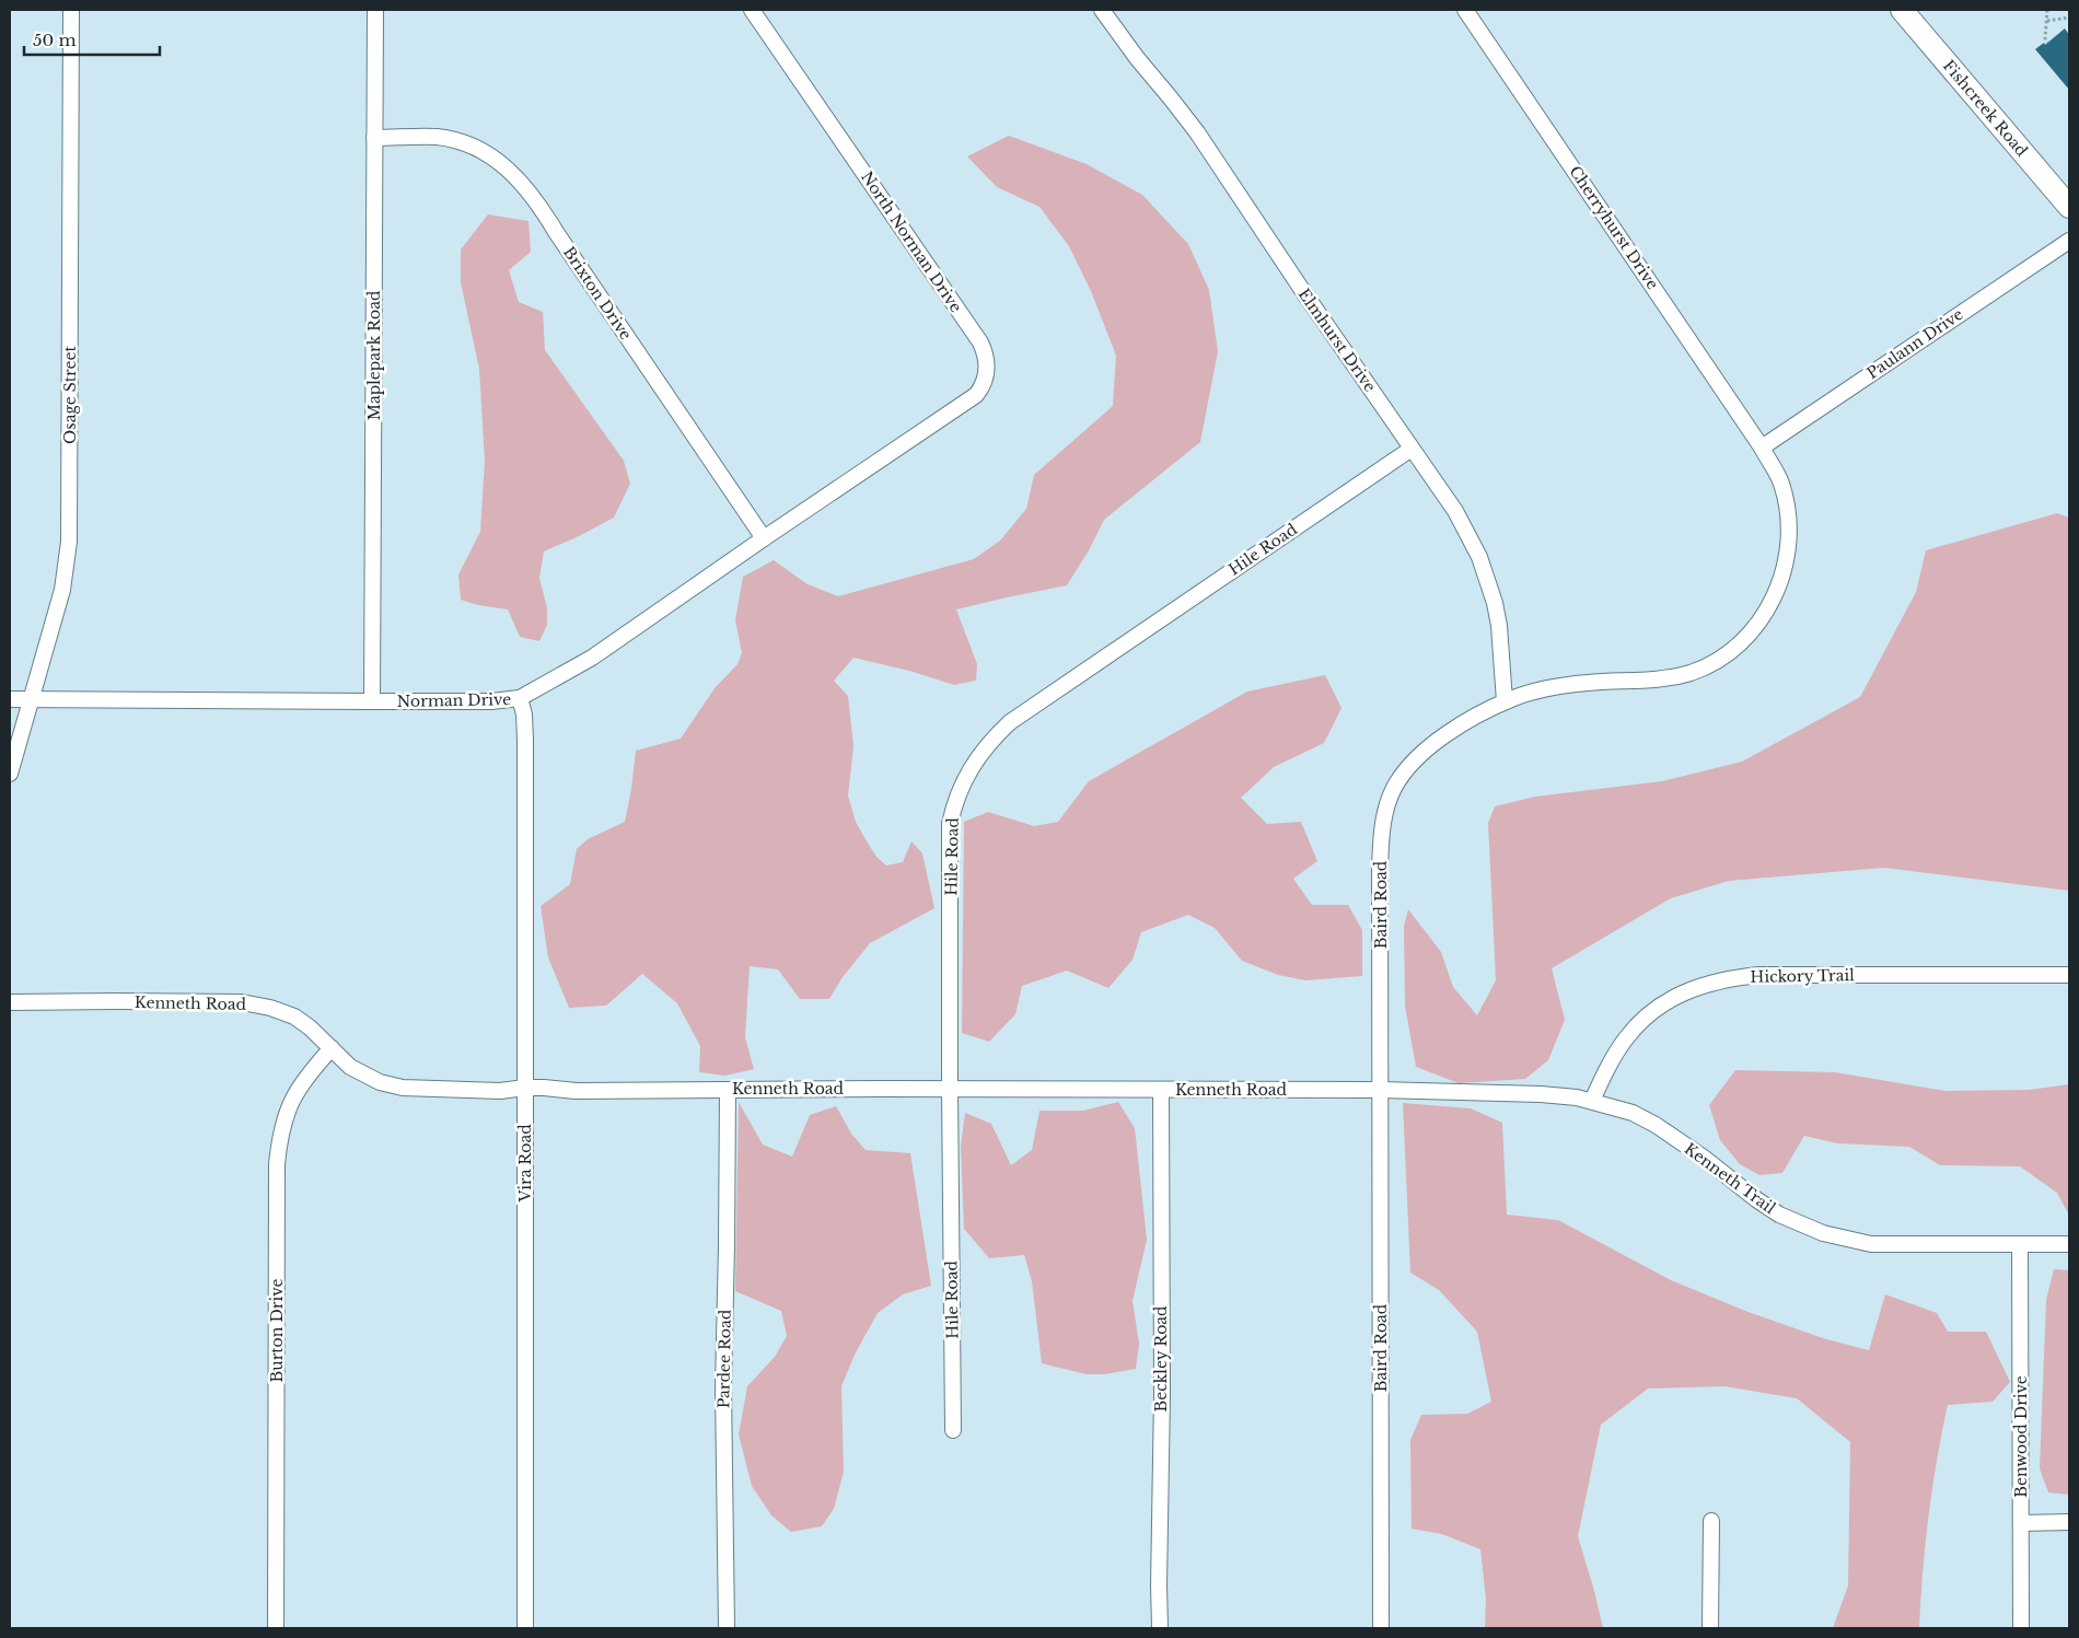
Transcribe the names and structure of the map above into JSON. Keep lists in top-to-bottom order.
{
  "streets": {
    "main road": ["Fishcreek Road"],
    "street": [
      "Cherryhurst Drive",
      "North Norman Drive",
      "Brixton Drive",
      "Elmhurst Drive",
      "Paulann Drive",
      "Maplepark Road",
      "Osage Street",
      "Hile Road",
      "Norman Drive",
      "Baird Road",
      "Hickory Trail",
      "Kenneth Road",
      "Vira Road",
      "Kenneth Trail",
      "Burton Drive",
      "Pardee Road",
      "Beckley Road",
      "Benwood Drive"
    ]
  },
  "crossings": [
    ["Cherryhurst Drive", "Paulann Drive"],
    ["Cherryhurst Drive", "Baird Road"],
    ["North Norman Drive", "Norman Drive"],
    ["Brixton Drive", "Maplepark Road"],
    ["Brixton Drive", "Norman Drive"],
    ["Elmhurst Drive", "Hile Road"],
    ["Elmhurst Drive", "Baird Road"],
    ["Paulann Drive", "Baird Road"],
    ["Maplepark Road", "Norman Drive"],
    ["Osage Street", "Norman Drive"],
    ["Hile Road", "Kenneth Road"],
    ["Norman Drive", "Vira Road"],
    ["Baird Road", "Kenneth Road"],
    ["Hickory Trail", "Kenneth Road"],
    ["Hickory Trail", "Kenneth Trail"],
    ["Kenneth Road", "Vira Road"],
    ["Kenneth Road", "Kenneth Trail"],
    ["Kenneth Road", "Burton Drive"],
    ["Kenneth Road", "Pardee Road"],
    ["Kenneth Road", "Beckley Road"],
    ["Kenneth Trail", "Benwood Drive"]
  ],
  "scale_bar": "50 m"
}
